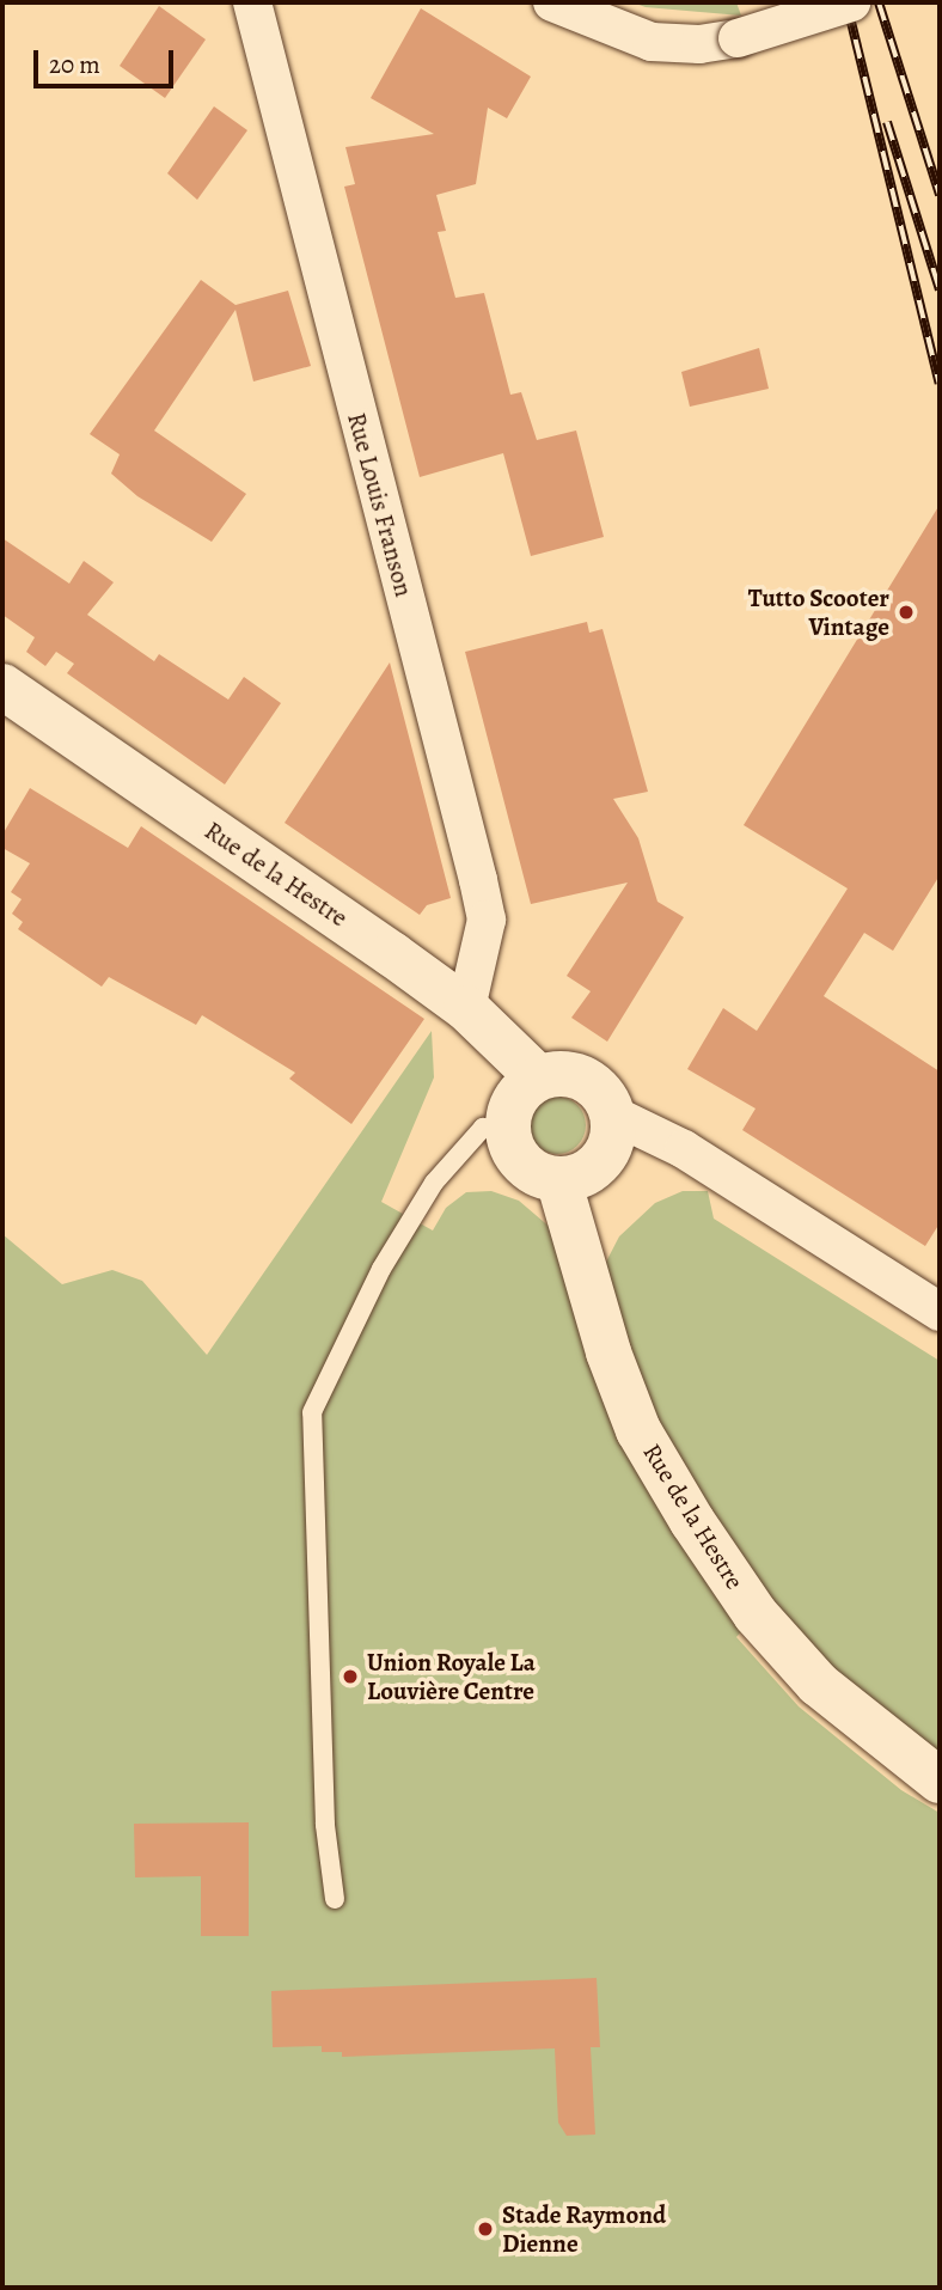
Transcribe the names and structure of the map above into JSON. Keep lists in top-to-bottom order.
{
  "streets": {
    "street": ["Rue Louis Franson", "Rue de la Hestre"]
  },
  "crossings": [
    ["Rue Louis Franson", "Rue de la Hestre"]
  ],
  "places": ["Tutto Scooter Vintage", "Union Royale La Louvière Centre", "Stade Raymond Dienne"],
  "scale_bar": "20 m"
}
